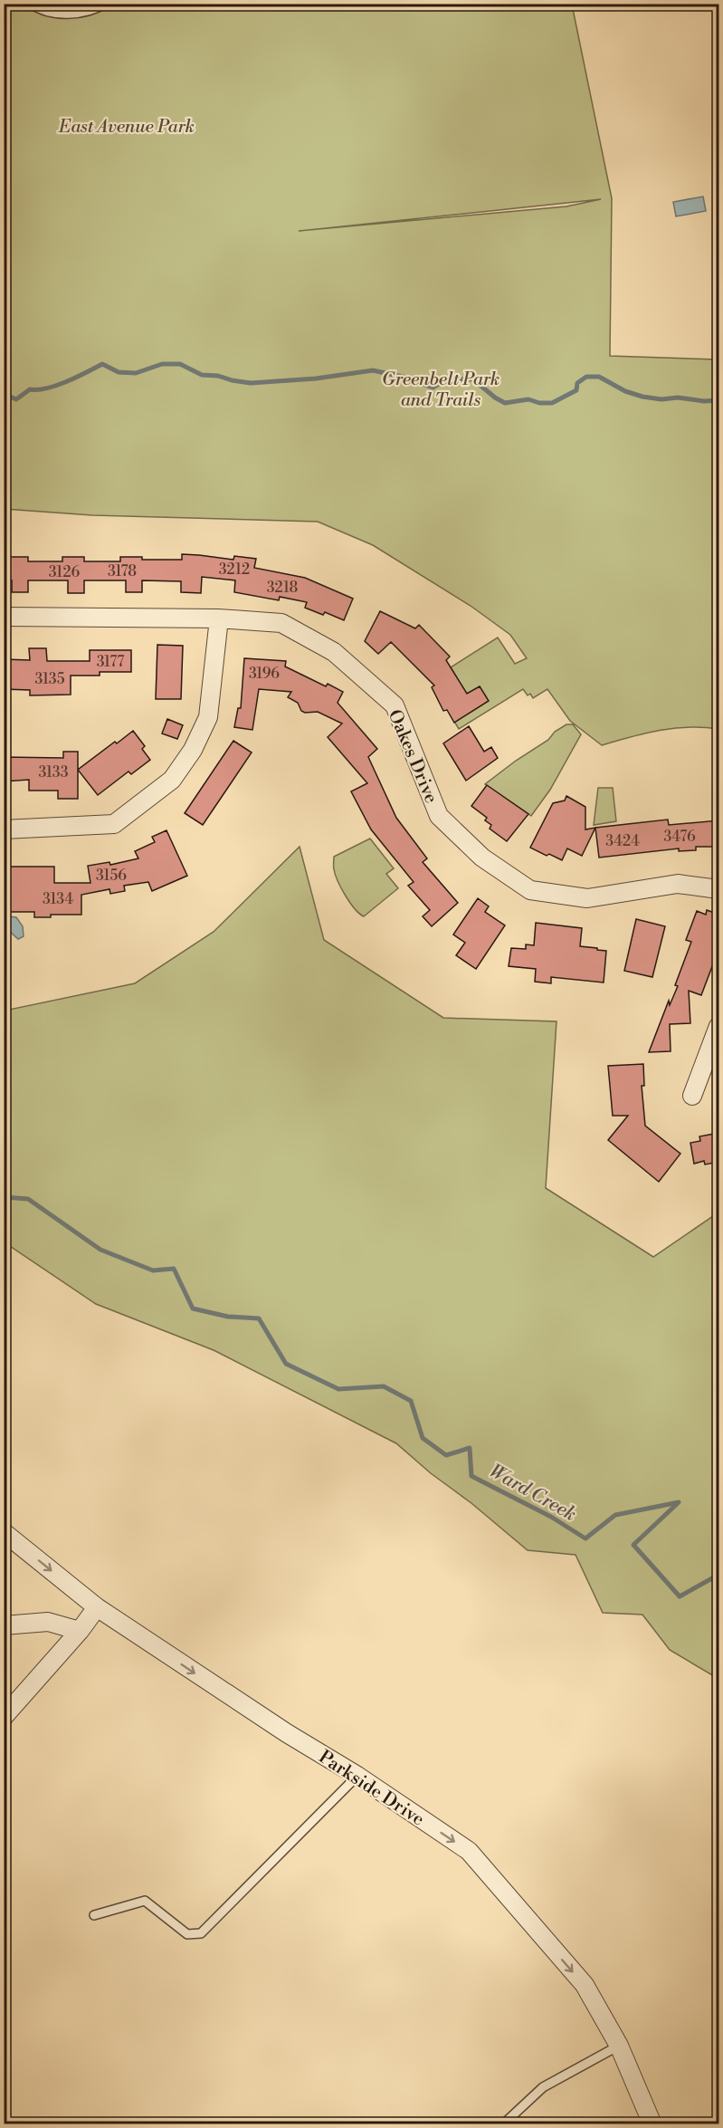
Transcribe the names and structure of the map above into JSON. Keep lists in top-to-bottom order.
{
  "streets": {
    "street": ["Oakes Drive", "Parkside Drive"]
  },
  "one_way": ["Parkside Drive"],
  "water": ["Ward Creek"],
  "parks": ["East Avenue Park", "Greenbelt Park and Trails"],
  "house_numbers": [
    "3212",
    "3178",
    "3126",
    "3218",
    "3177",
    "3196",
    "3135",
    "3133",
    "3476",
    "3424",
    "3156",
    "3134"
  ]
}
